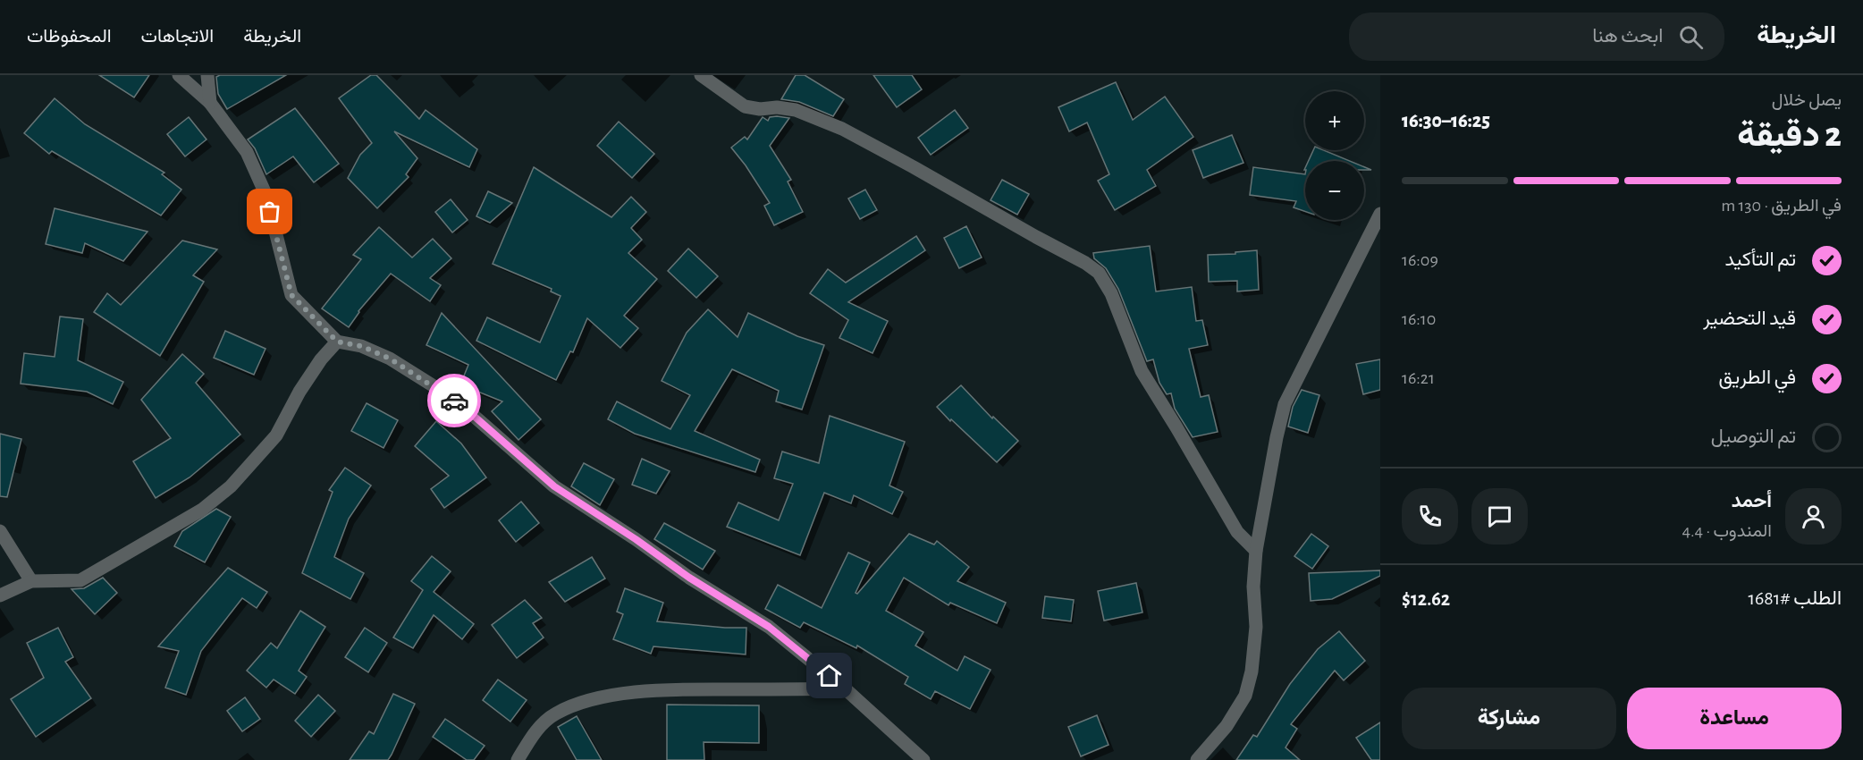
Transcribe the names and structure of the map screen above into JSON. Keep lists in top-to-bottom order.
{
  "page": {
    "header": "الخريطة",
    "search": "ابحث هنا",
    "nav": ["الخريطة", "الاتجاهات", "المحفوظات"],
    "heading": ["2 دقيقة", "يصل خلال", "16:25–16:30"],
    "panel": [
      "أحمد",
      "المندوب · 4.4",
      "الطلب #1681",
      "$12.62"
    ],
    "map_buttons": ["+", "−"],
    "bar": "في الطريق · 130 m",
    "list": [
      ["تم التأكيد", "16:09"],
      ["قيد التحضير", "16:10"],
      ["في الطريق", "16:21"],
      "تم التوصيل"
    ],
    "buttons": ["مساعدة", "مشاركة"]
  }
}
